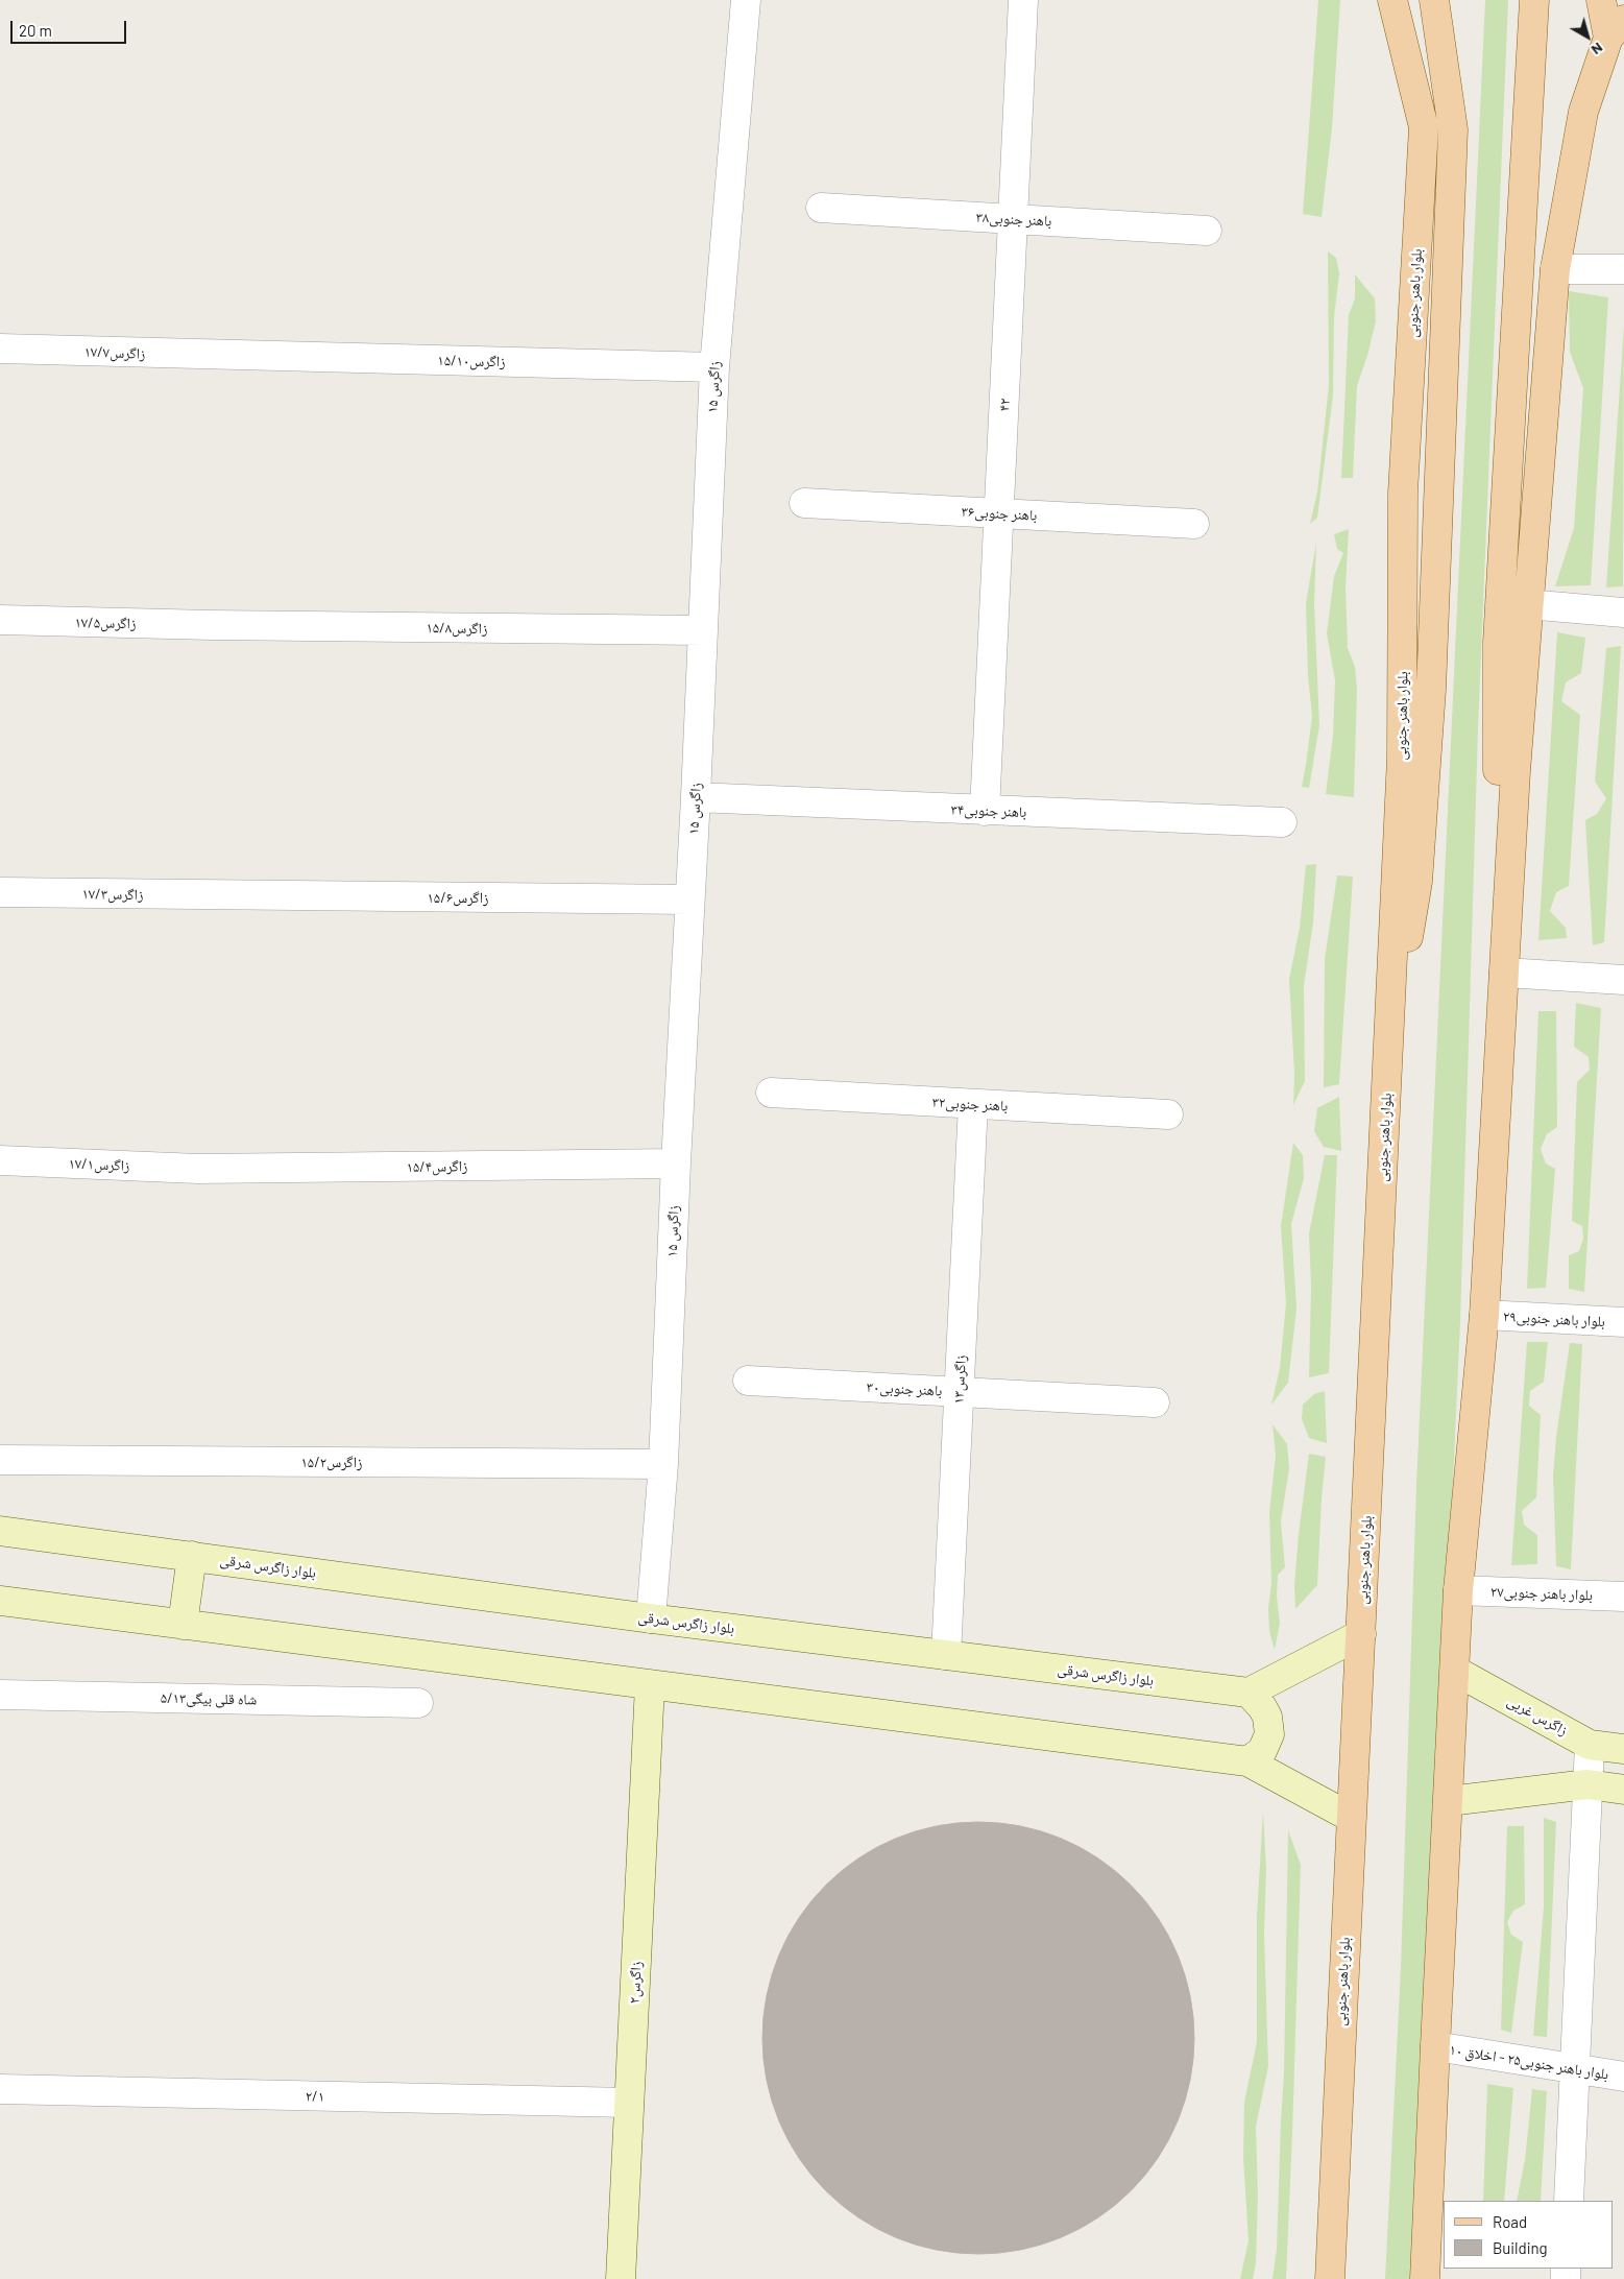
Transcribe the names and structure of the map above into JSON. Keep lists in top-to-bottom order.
{
  "streets": {
    "main road": [
      "بلوار باهنر جنوبی",
      "بلوار زاگرس شرقی",
      "زاگرس غربی",
      "زاگرس۲"
    ],
    "street": [
      "باهنر جنوبی۳۸",
      "زاگرس۱۷/۷",
      "زاگرس۱۵/۱۰",
      "زاگرس ۱۵",
      "۴۲",
      "باهنر جنوبی۳۶",
      "زاگرس۱۷/۵",
      "زاگرس۱۵/۸",
      "باهنر جنوبی۳۴",
      "زاگرس۱۷/۳",
      "زاگرس۱۵/۶",
      "باهنر جنوبی۳۲",
      "زاگرس۱۷/۱",
      "زاگرس۱۵/۴",
      "بلوار باهنر جنوبی۲۹",
      "زاگرس۱۳",
      "باهنر جنوبی۳۰",
      "زاگرس۱۵/۲",
      "بلوار باهنر جنوبی۲۷",
      "شاه قلی بیگی۵/۱۳",
      "بلوار باهنر جنوبی۲۵ - اخلاق ۱۰",
      "۲/۱"
    ]
  },
  "crossings": [
    ["باهنر جنوبی۳۸", "۴۲"],
    ["زاگرس۱۷/۷", "زاگرس۱۵/۱۰"],
    ["زاگرس۱۵/۱۰", "زاگرس ۱۵"],
    ["زاگرس ۱۵", "زاگرس۱۵/۸"],
    ["زاگرس ۱۵", "باهنر جنوبی۳۴"],
    ["زاگرس ۱۵", "زاگرس۱۵/۶"],
    ["زاگرس ۱۵", "زاگرس۱۵/۴"],
    ["زاگرس ۱۵", "زاگرس۱۵/۲"],
    ["زاگرس ۱۵", "بلوار زاگرس شرقی"],
    ["۴۲", "باهنر جنوبی۳۶"],
    ["۴۲", "باهنر جنوبی۳۴"],
    ["زاگرس۱۷/۵", "زاگرس۱۵/۸"],
    ["زاگرس۱۷/۳", "زاگرس۱۵/۶"],
    ["باهنر جنوبی۳۲", "زاگرس۱۳"],
    ["زاگرس۱۷/۱", "زاگرس۱۵/۴"],
    ["زاگرس۱۳", "باهنر جنوبی۳۰"],
    ["زاگرس۱۳", "بلوار زاگرس شرقی"],
    ["زاگرس۲", "۲/۱"]
  ],
  "legend": ["Road", "Building"],
  "scale_bar": "20 m",
  "north": "bottom right"
}
